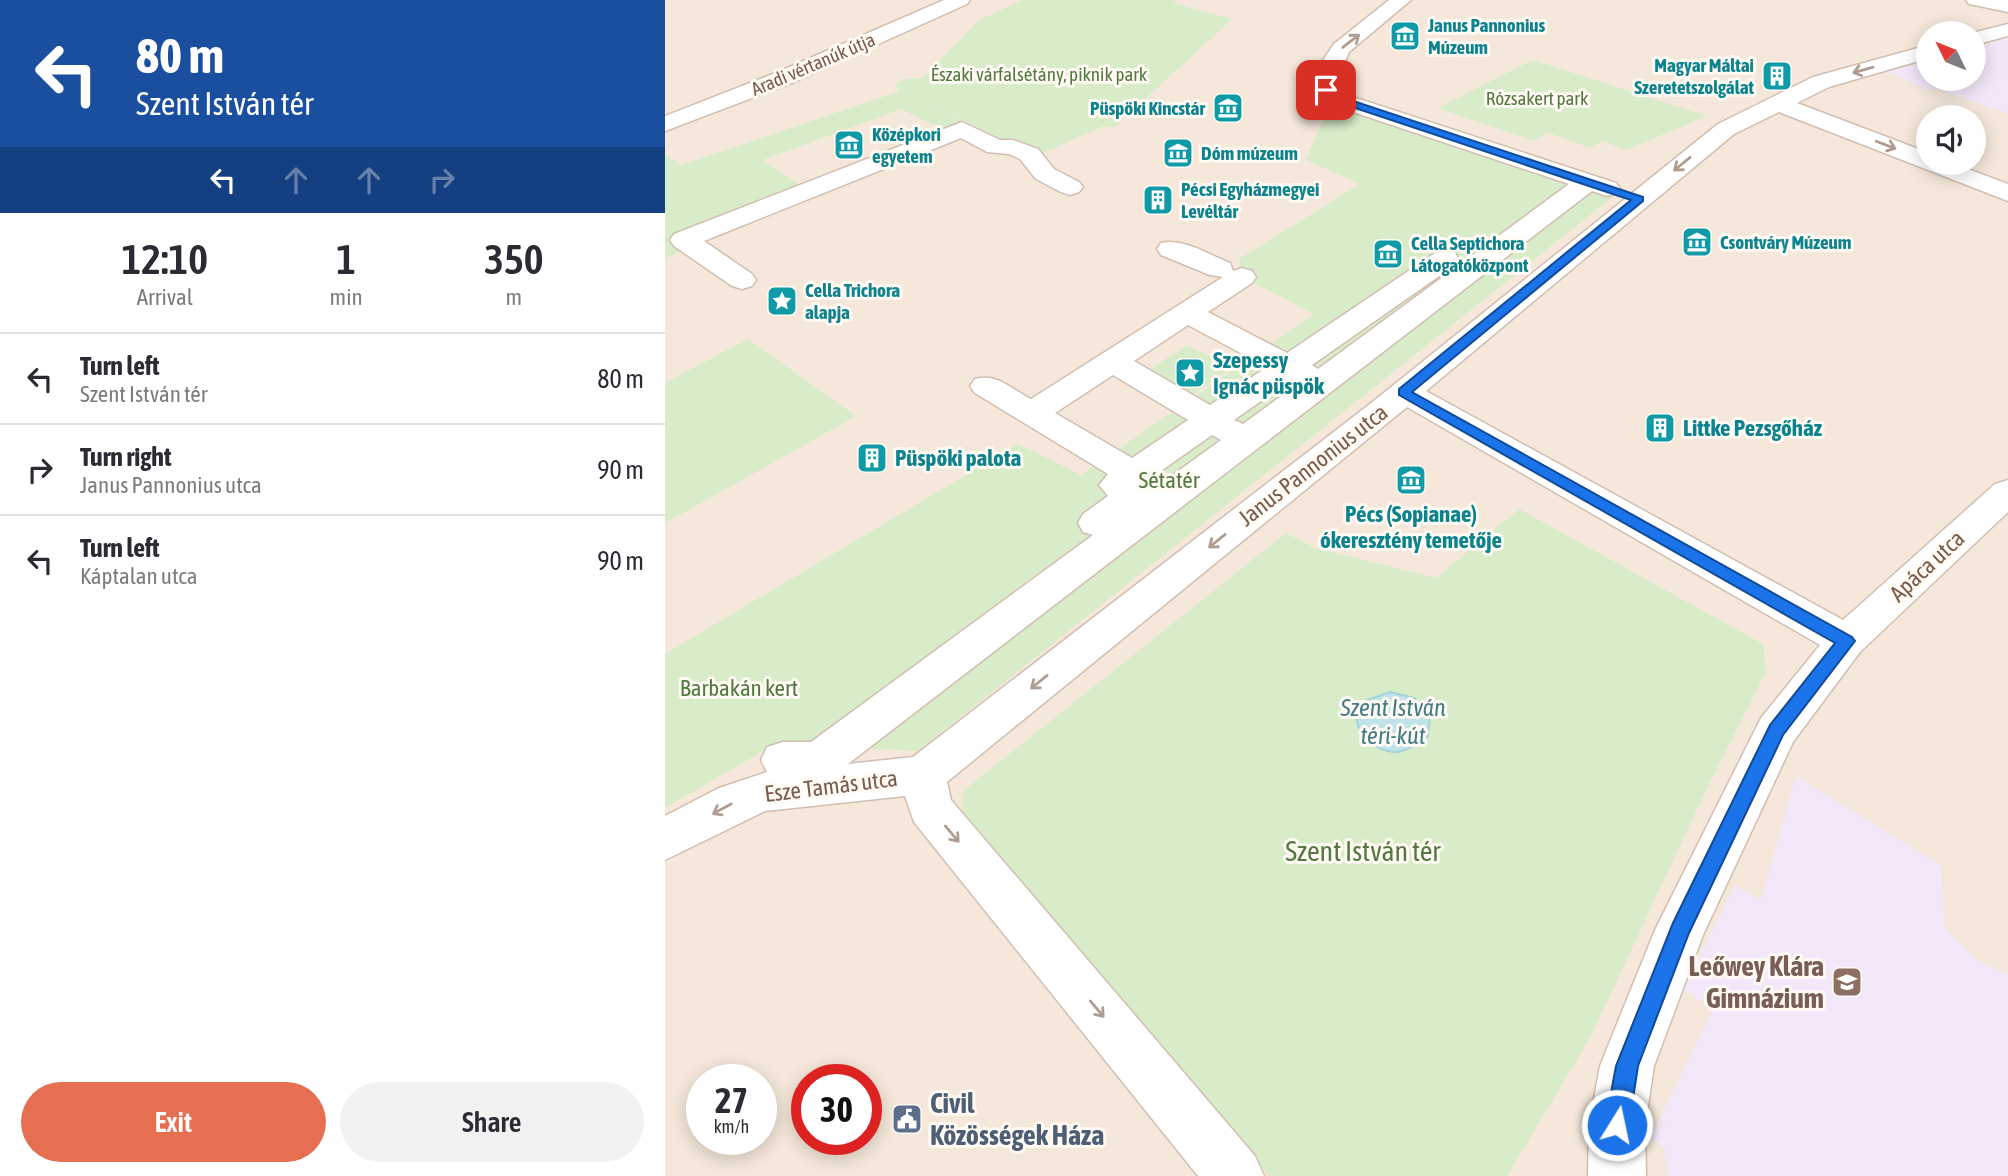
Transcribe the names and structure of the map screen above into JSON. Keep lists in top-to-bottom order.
{
  "streets": {
    "street": [
      "Aradi vértanúk útja",
      "Janus Pannonius utca",
      "Apáca utca",
      "Esze Tamás utca"
    ]
  },
  "crossings": [
    ["Janus Pannonius utca", "Esze Tamás utca"]
  ],
  "one_way": ["Esze Tamás utca"],
  "water": ["Szent István téri-kút"],
  "parks": [
    "Északi várfalsétány, piknik park",
    "Rózsakert park",
    "Sétatér",
    "Barbakán kert",
    "Szent István tér"
  ],
  "places": {
    "museum": [
      "Janus Pannonius Múzeum",
      "Püspöki Kincstár",
      "Középkori egyetem",
      "Dóm múzeum",
      "Csontváry Múzeum",
      "Cella Septichora Látogatóközpont",
      "Pécs (Sopianae) ókeresztény temetője"
    ],
    "building": [
      "Magyar Máltai Szeretetszolgálat",
      "Pécsi Egyházmegyei Levéltár",
      "Littke Pezsgőház",
      "Püspöki palota"
    ],
    "place": ["Cella Trichora alapja", "Szepessy Ignác püspök"],
    "school or university": ["Leőwey Klára Gimnázium"],
    "public building": ["Civil Közösségek Háza"]
  },
  "north": "top left",
  "page": {
    "turn": ["80 m", "Szent István tér"],
    "eta": [
      "12:10",
      "Arrival",
      "1",
      "min",
      "350",
      "m"
    ],
    "list": [
      {
        "name": "Turn left",
        "note": "Szent István tér",
        "value": "80 m"
      },
      {
        "name": "Turn right",
        "note": "Janus Pannonius utca",
        "value": "90 m"
      },
      {
        "name": "Turn left",
        "note": "Káptalan utca",
        "value": "90 m"
      }
    ],
    "speed": "27 km/h",
    "limit": "30",
    "buttons": ["Exit", "Share"]
  }
}
